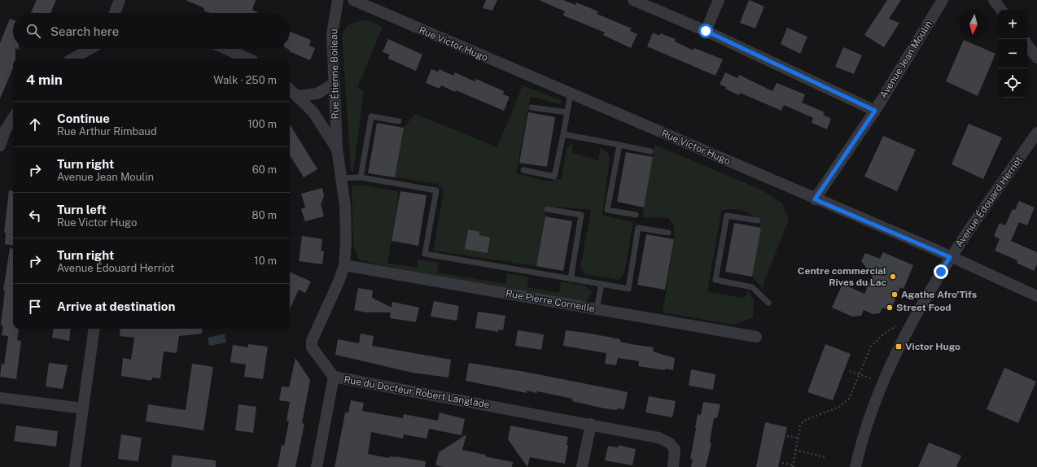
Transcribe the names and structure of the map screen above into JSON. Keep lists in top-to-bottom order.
{
  "streets": {
    "street": [
      "Rue Victor Hugo",
      "Avenue Jean Moulin",
      "Rue Étienne Boileau",
      "Avenue Édouard Herriot",
      "Rue Pierre Corneille",
      "Rue du Docteur Robert Langlade"
    ]
  },
  "crossings": [
    ["Rue Victor Hugo", "Avenue Jean Moulin"],
    ["Rue Victor Hugo", "Avenue Édouard Herriot"],
    ["Rue Étienne Boileau", "Rue Pierre Corneille"],
    ["Rue Étienne Boileau", "Rue du Docteur Robert Langlade"]
  ],
  "places": {
    "other": ["Centre commercial Rives du Lac", "Agathe Afro'Tifs", "Street Food"],
    "transit": ["Victor Hugo"]
  },
  "north": "bottom",
  "page": {
    "map_buttons": ["+", "−"],
    "search": "Search here",
    "heading": ["4 min", "Walk · 250 m"],
    "list": [
      ["Continue", "Rue Arthur Rimbaud", "100 m"],
      ["Turn right", "Avenue Jean Moulin", "60 m"],
      ["Turn left", "Rue Victor Hugo", "80 m"],
      ["Turn right", "Avenue Édouard Herriot", "10 m"],
      "Arrive at destination"
    ]
  }
}
